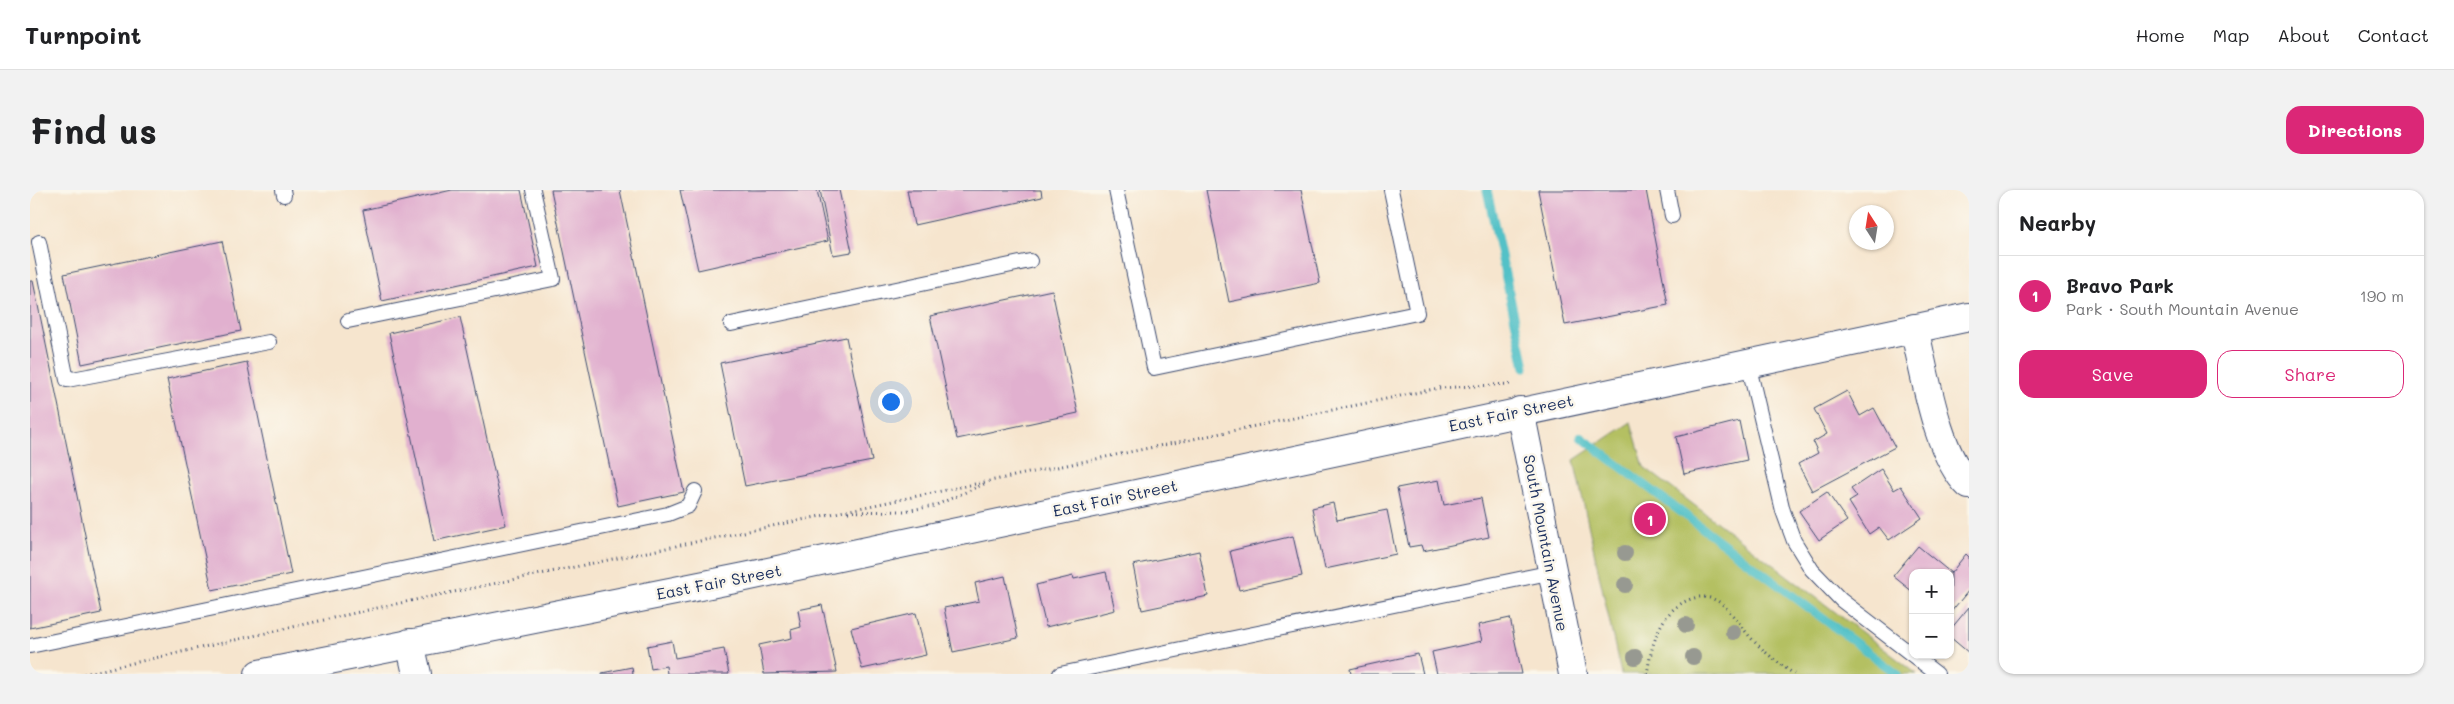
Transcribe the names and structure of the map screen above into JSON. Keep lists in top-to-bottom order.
{
  "streets": {
    "street": ["East Fair Street", "South Mountain Avenue"]
  },
  "crossings": [
    ["East Fair Street", "South Mountain Avenue"]
  ],
  "north": "top",
  "page": {
    "header": "Turnpoint",
    "nav": [
      "Home",
      "Map",
      "About",
      "Contact"
    ],
    "buttons": [
      "Directions",
      ["Save", "Share"]
    ],
    "title": "Find us",
    "heading": "Nearby",
    "list": [
      {
        "mark": "1",
        "name": "Bravo Park",
        "note": "Park · South Mountain Avenue",
        "value": "190 m"
      }
    ],
    "pins": "1",
    "map_buttons": ["+", "−"]
  }
}
